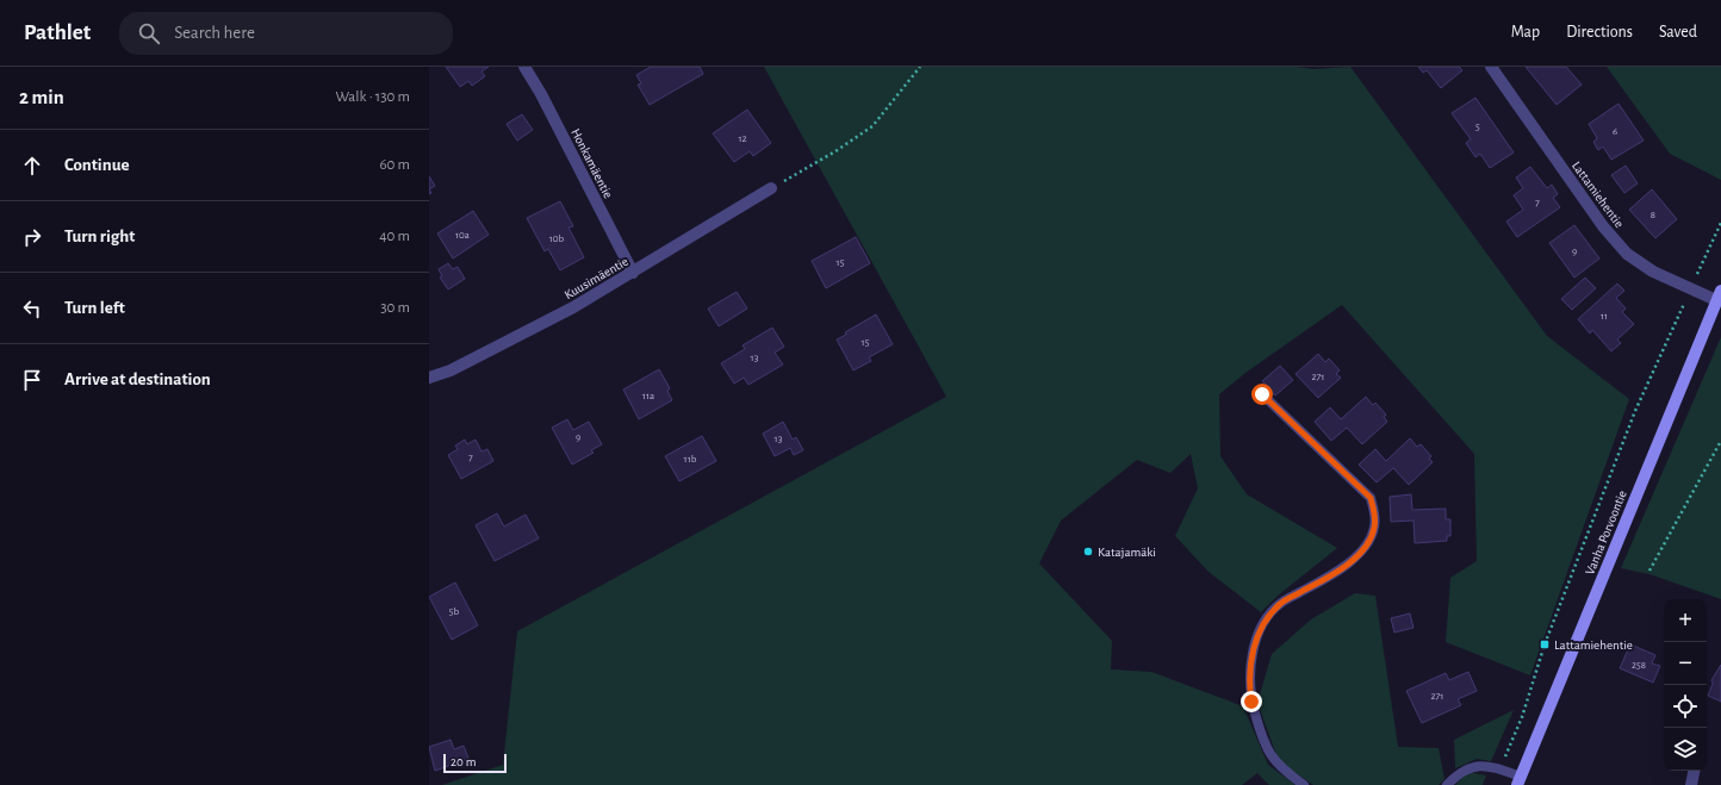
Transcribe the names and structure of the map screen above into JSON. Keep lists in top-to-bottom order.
{
  "streets": {
    "street": [
      "Honkamäentie",
      "Lattamiehentie",
      "Kuusimäentie",
      "Vanha Porvoontie"
    ]
  },
  "crossings": [
    ["Honkamäentie", "Kuusimäentie"],
    ["Lattamiehentie", "Vanha Porvoontie"]
  ],
  "places": {
    "other": ["Katajamäki"],
    "transit": ["Lattamiehentie"]
  },
  "house_numbers": [
    "5",
    "6",
    "12",
    "7",
    "8",
    "10a",
    "10b",
    "9",
    "15",
    "11",
    "15",
    "13",
    "271",
    "11a",
    "9",
    "13",
    "7",
    "11b",
    "5b",
    "258",
    "271"
  ],
  "scale_bar": "20 m",
  "page": {
    "header": "Pathlet",
    "search": "Search here",
    "nav": ["Map", "Directions", "Saved"],
    "heading": ["2 min", "Walk · 130 m"],
    "list": [
      ["Continue", "60 m"],
      ["Turn right", "40 m"],
      ["Turn left", "30 m"],
      "Arrive at destination"
    ],
    "map_buttons": ["+", "−"],
    "scale": "20 m"
  }
}
